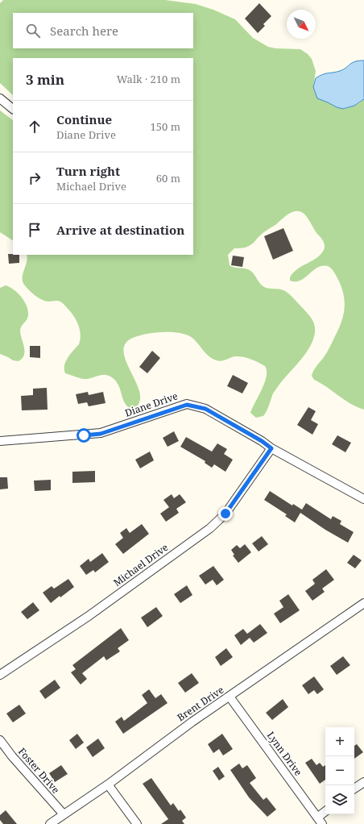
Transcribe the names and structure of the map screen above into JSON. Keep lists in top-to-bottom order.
{
  "streets": {
    "street": [
      "Diane Drive",
      "Michael Drive",
      "Brent Drive",
      "Lynn Drive",
      "Foster Drive"
    ]
  },
  "crossings": [
    ["Diane Drive", "Michael Drive"],
    ["Brent Drive", "Lynn Drive"],
    ["Brent Drive", "Foster Drive"]
  ],
  "north": "bottom right",
  "page": {
    "search": "Search here",
    "heading": ["3 min", "Walk · 210 m"],
    "list": [
      ["Continue", "Diane Drive", "150 m"],
      ["Turn right", "Michael Drive", "60 m"],
      "Arrive at destination"
    ],
    "map_buttons": ["+", "−"]
  }
}
